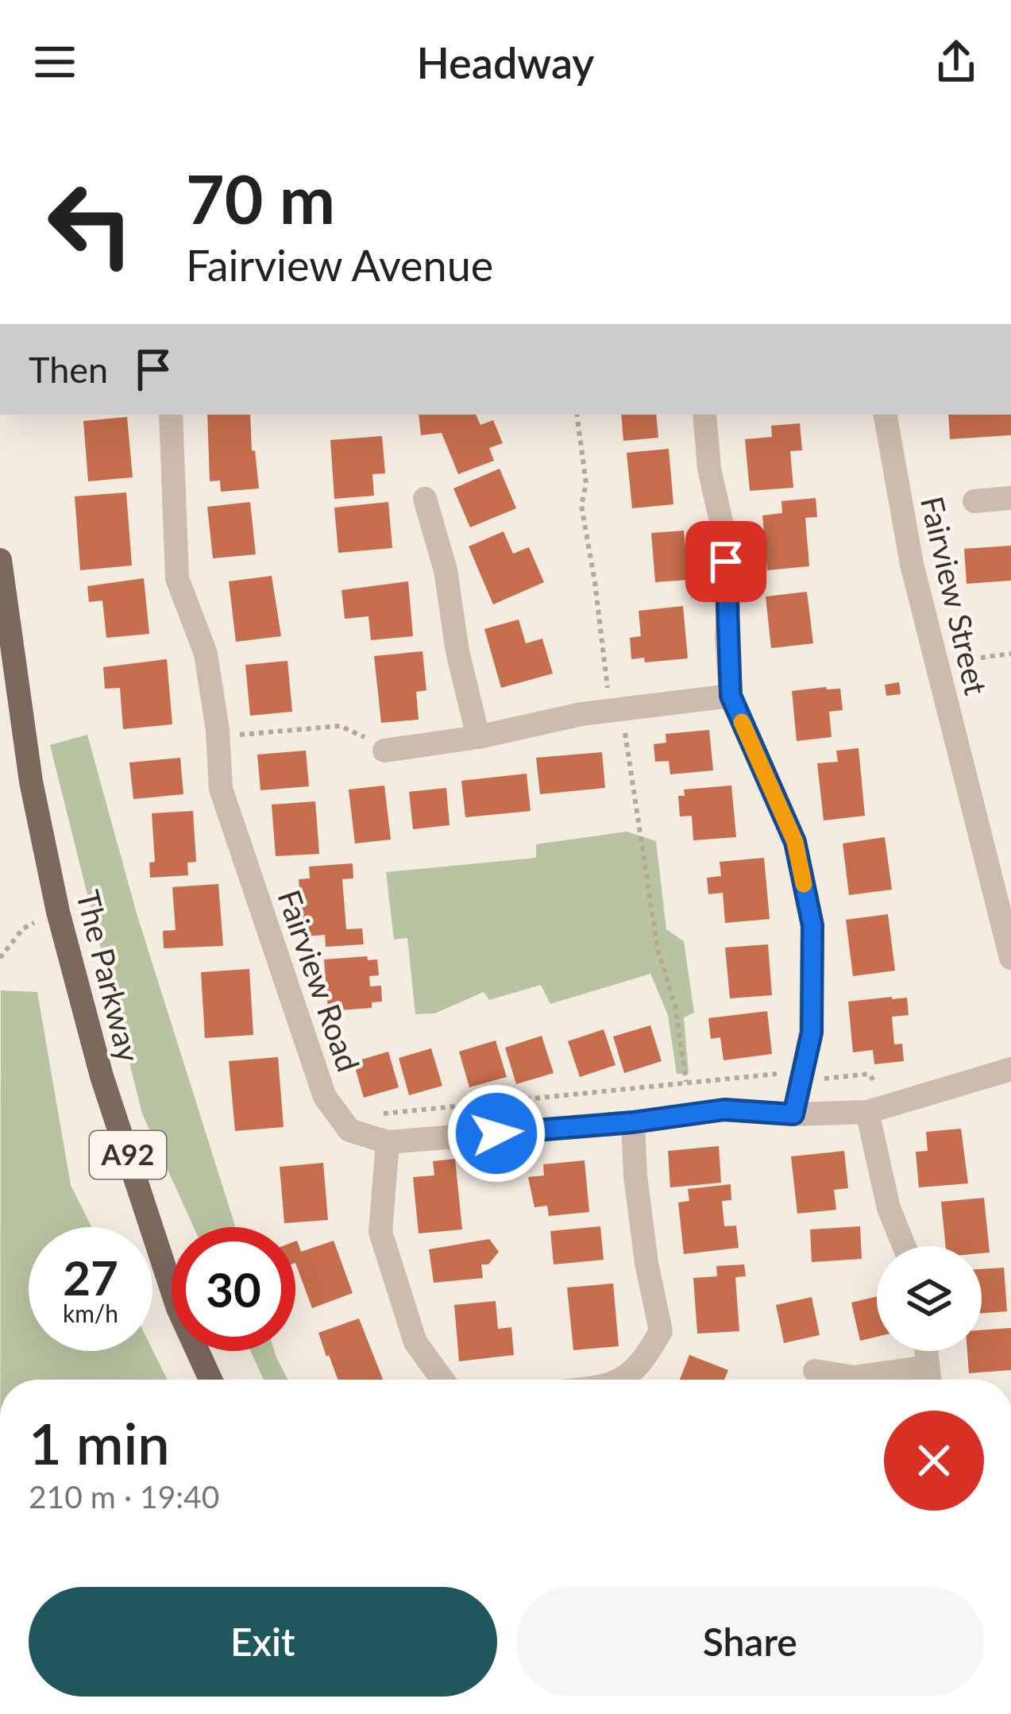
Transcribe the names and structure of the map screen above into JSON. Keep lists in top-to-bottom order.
{
  "streets": {
    "main road": ["The Parkway", "A92"],
    "street": ["Fairview Street", "Fairview Road"]
  },
  "page": {
    "header": "Headway",
    "turn": ["70 m", "Fairview Avenue"],
    "then": "Then",
    "speed": "27 km/h",
    "limit": "30",
    "heading": ["1 min", "210 m · 19:40"],
    "buttons": ["Exit", "Share"]
  }
}
